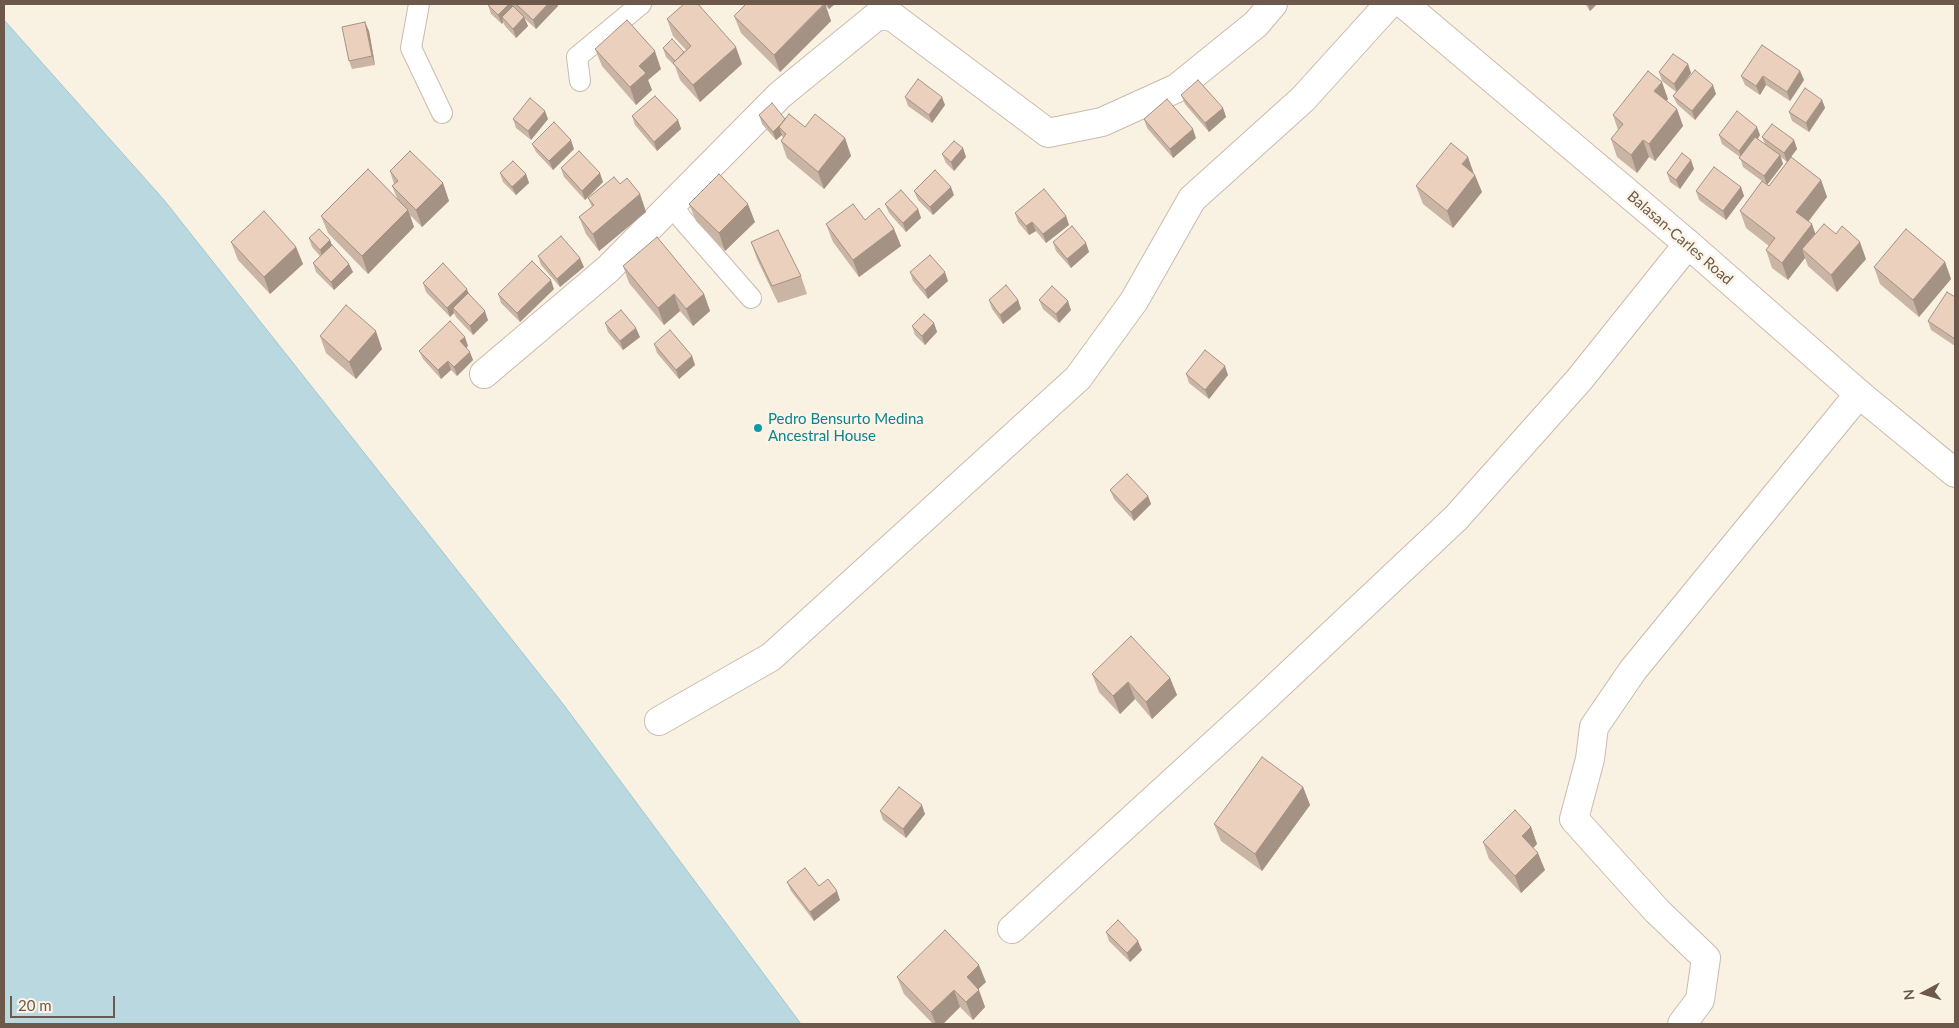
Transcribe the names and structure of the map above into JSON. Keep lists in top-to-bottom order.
{
  "streets": {
    "street": ["Balasan-Carles Road"]
  },
  "places": ["Pedro Bensurto Medina Ancestral House"],
  "scale_bar": "20 m",
  "north": "left"
}
